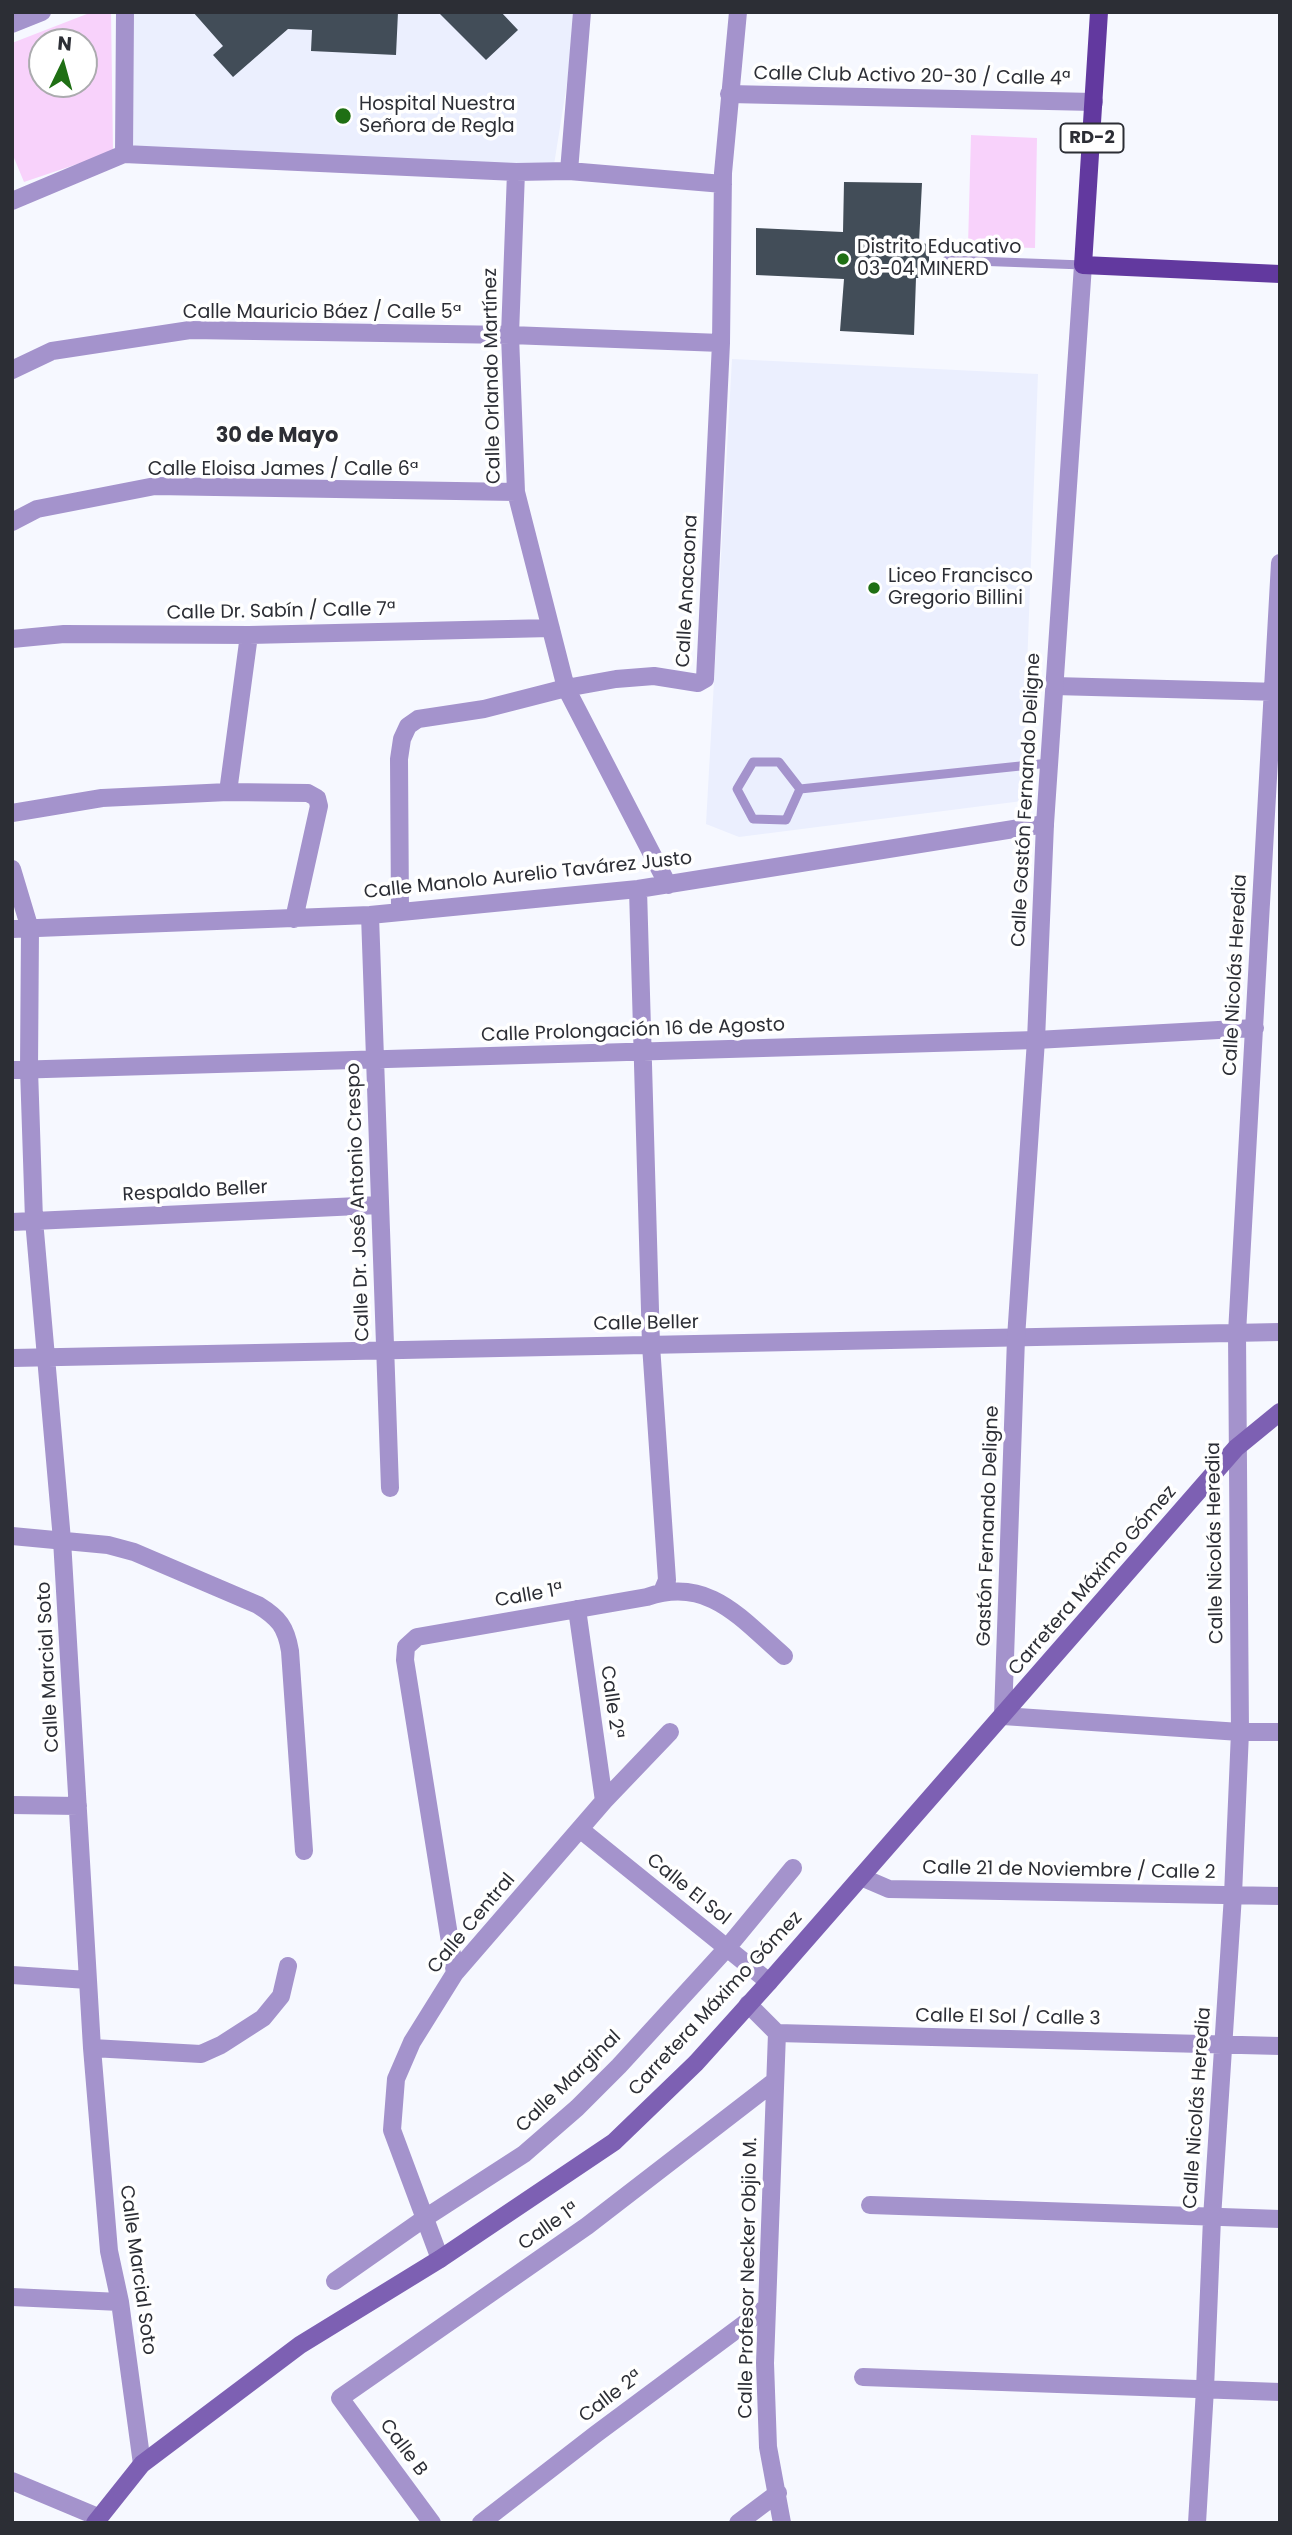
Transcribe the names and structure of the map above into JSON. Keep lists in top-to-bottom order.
{
  "streets": {
    "main road": ["RD-2", "Carretera Máximo Gómez"],
    "street": [
      "Calle Club Activo 20-30 / Calle 4ª",
      "Calle Mauricio Báez / Calle 5ª",
      "Calle Orlando Martínez",
      "Calle Eloisa James / Calle 6ª",
      "Calle Anacaona",
      "Calle Dr. Sabín / Calle 7ª",
      "Calle Gastón Fernando Deligne",
      "Calle Manolo Aurelio Tavárez Justo",
      "Calle Nicolás Heredia",
      "Calle Prolongación 16 de Agosto",
      "Respaldo Beller",
      "Calle Dr. José Antonio Crespo",
      "Calle Beller",
      "Gastón Fernando Deligne",
      "Calle 1ª",
      "Calle Marcial Soto",
      "Calle 2ª",
      "Calle 21 de Noviembre / Calle 2",
      "Calle El Sol",
      "Calle Central",
      "Calle El Sol / Calle 3",
      "Calle Marginal",
      "Calle Profesor Necker Objio M.",
      "Calle B"
    ]
  },
  "crossings": [
    ["Calle Club Activo 20-30 / Calle 4ª", "RD-2"],
    ["Calle Club Activo 20-30 / Calle 4ª", "Calle Anacaona"],
    ["RD-2", "Calle Gastón Fernando Deligne"],
    ["Calle Mauricio Báez / Calle 5ª", "Calle Orlando Martínez"],
    ["Calle Mauricio Báez / Calle 5ª", "Calle Anacaona"],
    ["Calle Orlando Martínez", "Calle Eloisa James / Calle 6ª"],
    ["Calle Orlando Martínez", "Calle Anacaona"],
    ["Calle Orlando Martínez", "Calle Dr. Sabín / Calle 7ª"],
    ["Calle Orlando Martínez", "Calle Manolo Aurelio Tavárez Justo"],
    ["Calle Anacaona", "Calle Manolo Aurelio Tavárez Justo"],
    ["Calle Gastón Fernando Deligne", "Calle Manolo Aurelio Tavárez Justo"],
    ["Calle Gastón Fernando Deligne", "Calle Prolongación 16 de Agosto"],
    ["Calle Gastón Fernando Deligne", "Calle Beller"],
    ["Calle Gastón Fernando Deligne", "Gastón Fernando Deligne"],
    ["Calle Manolo Aurelio Tavárez Justo", "Calle Dr. José Antonio Crespo"],
    ["Calle Manolo Aurelio Tavárez Justo", "Calle Marcial Soto"],
    ["Calle Nicolás Heredia", "Calle Prolongación 16 de Agosto"],
    ["Calle Nicolás Heredia", "Calle Beller"],
    ["Calle Nicolás Heredia", "Carretera Máximo Gómez"],
    ["Calle Nicolás Heredia", "Calle 21 de Noviembre / Calle 2"],
    ["Calle Nicolás Heredia", "Calle El Sol / Calle 3"],
    ["Calle Prolongación 16 de Agosto", "Calle Dr. José Antonio Crespo"],
    ["Calle Prolongación 16 de Agosto", "Calle Marcial Soto"],
    ["Respaldo Beller", "Calle Dr. José Antonio Crespo"],
    ["Respaldo Beller", "Calle Marcial Soto"],
    ["Calle Dr. José Antonio Crespo", "Calle Beller"],
    ["Calle Beller", "Gastón Fernando Deligne"],
    ["Calle Beller", "Calle Marcial Soto"],
    ["Gastón Fernando Deligne", "Carretera Máximo Gómez"],
    ["Carretera Máximo Gómez", "Calle Marcial Soto"],
    ["Carretera Máximo Gómez", "Calle 21 de Noviembre / Calle 2"],
    ["Carretera Máximo Gómez", "Calle El Sol"],
    ["Carretera Máximo Gómez", "Calle Central"],
    ["Calle 1ª", "Calle 2ª"],
    ["Calle 1ª", "Calle Central"],
    ["Calle 1ª", "Calle Profesor Necker Objio M."],
    ["Calle 1ª", "Calle B"],
    ["Calle 2ª", "Calle Central"],
    ["Calle 2ª", "Calle Profesor Necker Objio M."],
    ["Calle El Sol", "Calle Central"],
    ["Calle El Sol", "Calle Marginal"],
    ["Calle Central", "Calle Marginal"],
    ["Calle El Sol / Calle 3", "Calle Profesor Necker Objio M."]
  ],
  "districts": ["30 de Mayo"],
  "places": ["Hospital Nuestra Señora de Regla", "Distrito Educativo 03-04 MINERD", "Liceo Francisco Gregorio Billini"],
  "north": "top"
}
